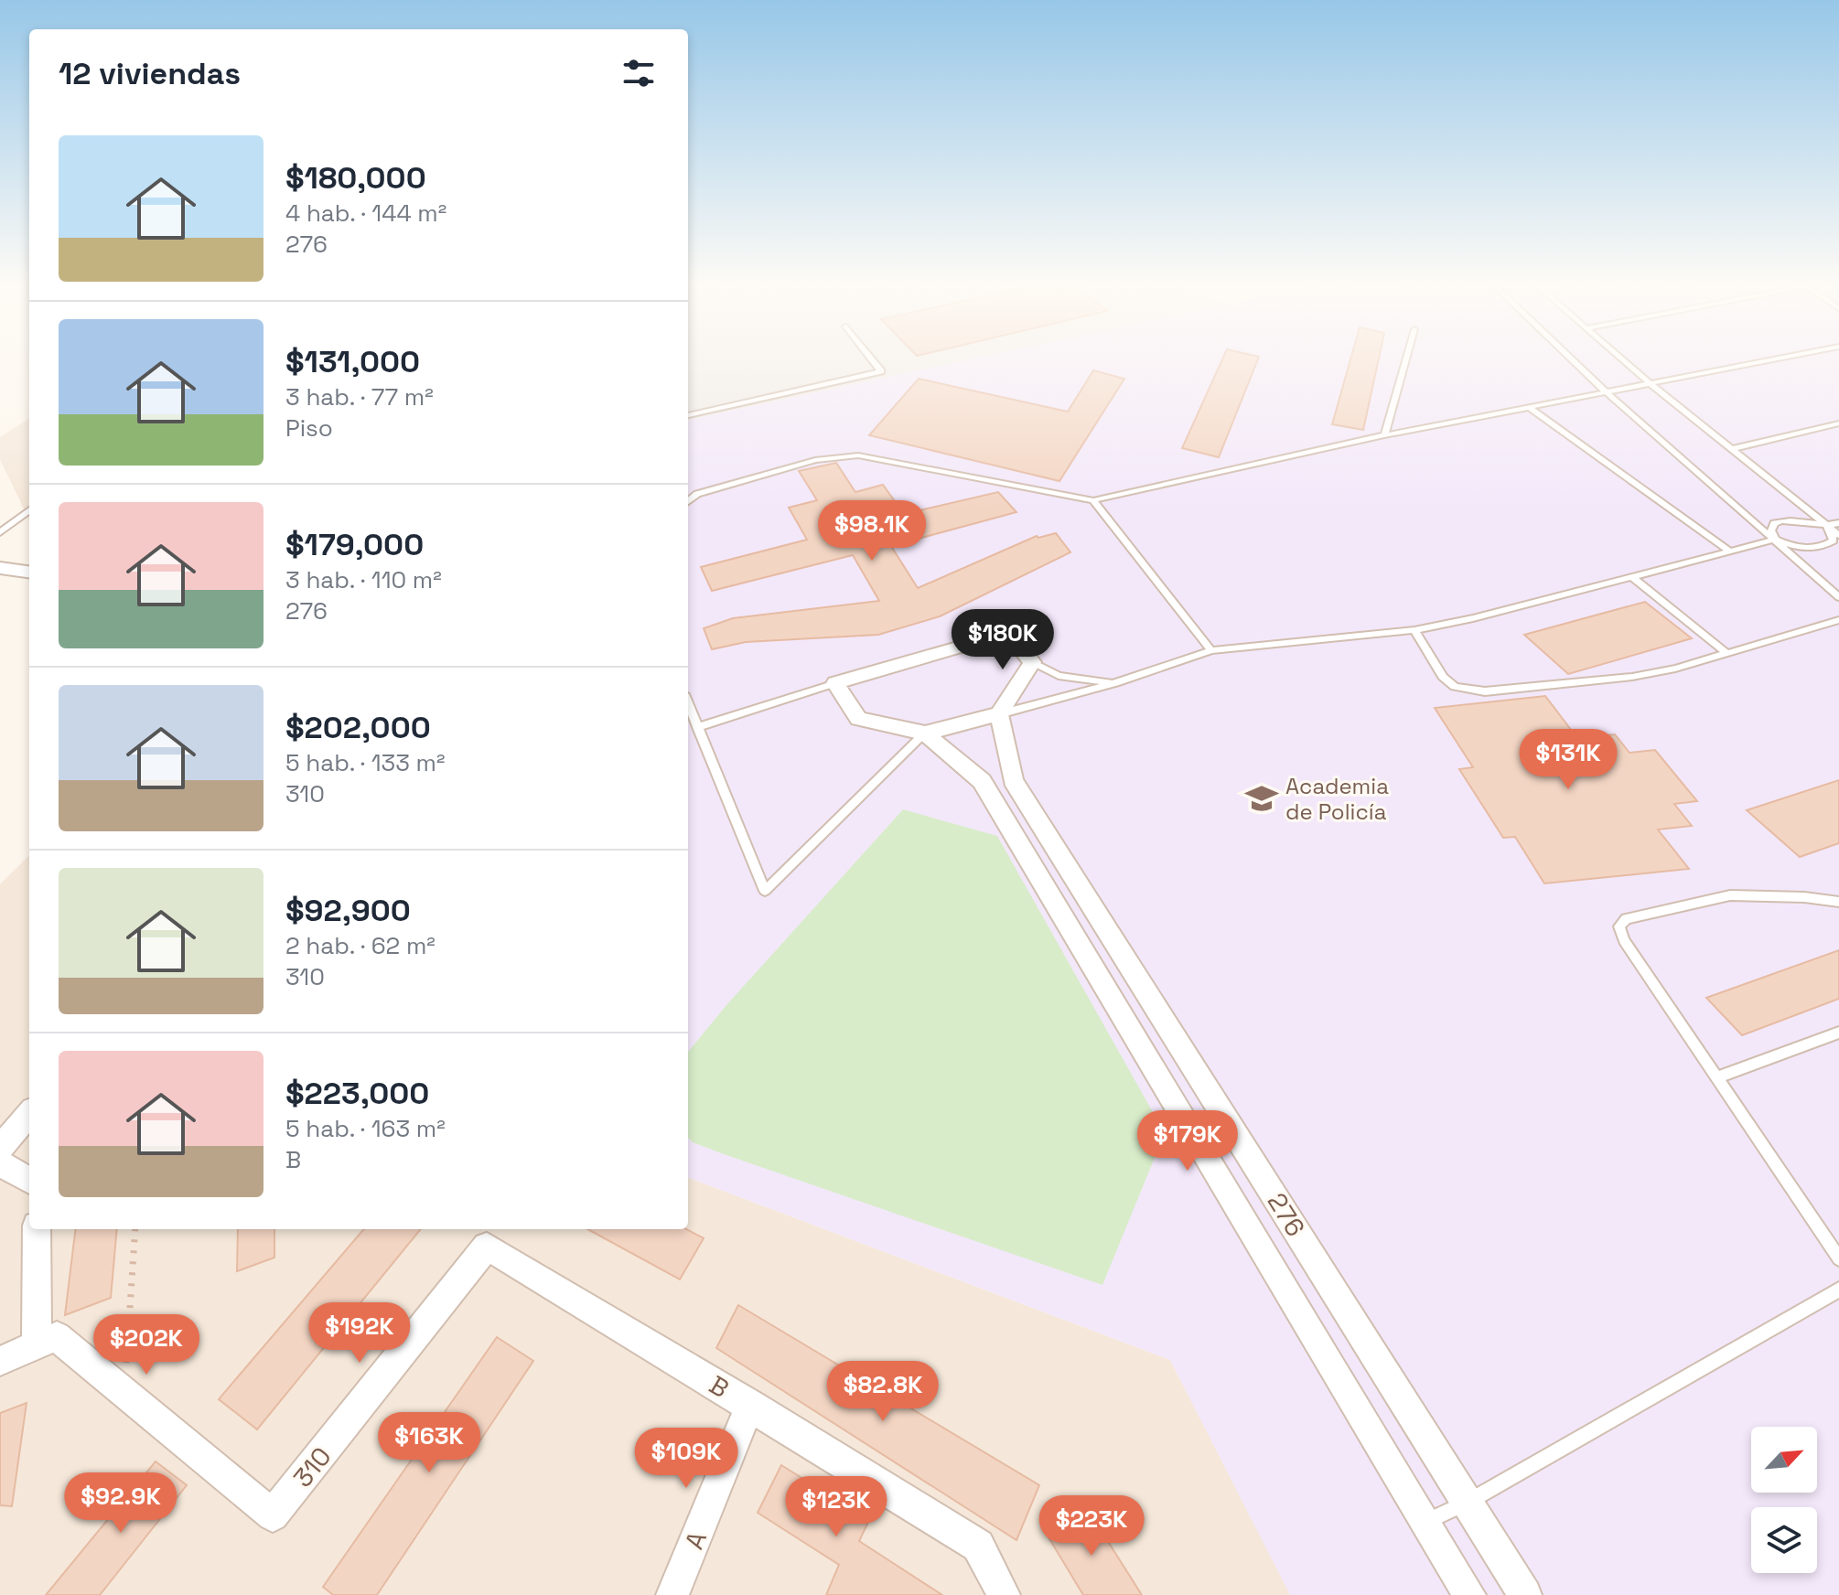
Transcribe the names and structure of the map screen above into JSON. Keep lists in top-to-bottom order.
{
  "streets": {
    "street": [
      "276",
      "B",
      "310",
      "A"
    ]
  },
  "crossings": [
    ["B", "310"],
    ["B", "A"]
  ],
  "places": {
    "school or university": ["Academia de Policía"]
  },
  "north": "top right",
  "page": {
    "heading": "12 viviendas",
    "list": [
      {
        "name": "$180,000",
        "note": "4 hab. · 144 m² · 276"
      },
      {
        "name": "$131,000",
        "note": "3 hab. · 77 m² · Piso"
      },
      {
        "name": "$179,000",
        "note": "3 hab. · 110 m² · 276"
      },
      {
        "name": "$202,000",
        "note": "5 hab. · 133 m² · 310"
      },
      {
        "name": "$92,900",
        "note": "2 hab. · 62 m² · 310"
      },
      {
        "name": "$223,000",
        "note": "5 hab. · 163 m² · B"
      }
    ],
    "price": [
      "$98.1K",
      "$180K",
      "$131K",
      "$179K",
      "$192K",
      "$202K",
      "$82.8K",
      "$163K",
      "$109K",
      "$92.9K",
      "$123K",
      "$223K"
    ]
  }
}
